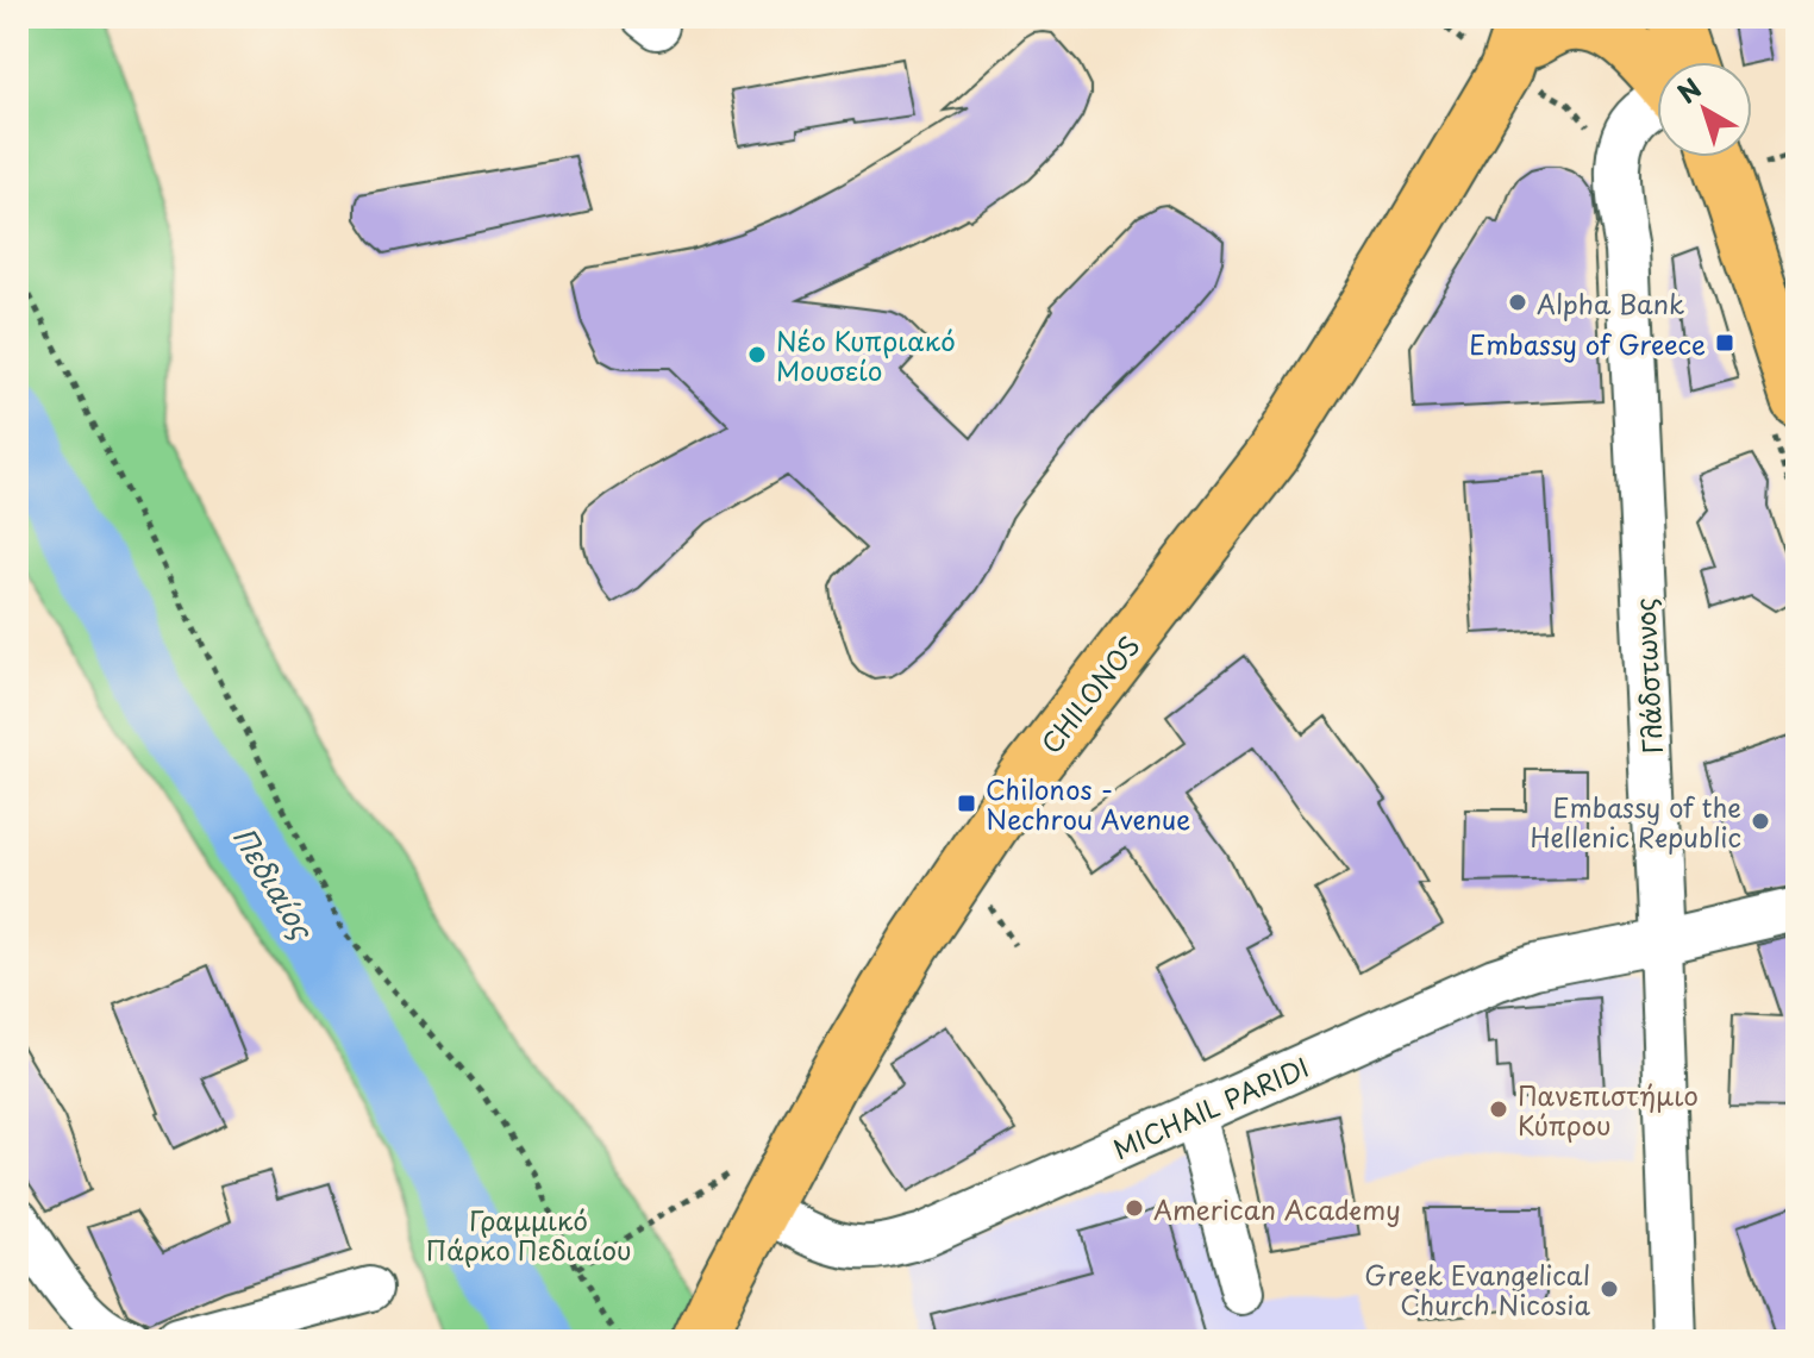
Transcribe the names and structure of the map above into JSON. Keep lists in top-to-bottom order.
{
  "streets": {
    "main road": ["CHILONOS"],
    "street": ["Γλάδστωνος", "MICHAIL PARIDI"]
  },
  "crossings": [
    ["Γλάδστωνος", "MICHAIL PARIDI"],
    ["CHILONOS", "MICHAIL PARIDI"]
  ],
  "water": ["Πεδιαίος"],
  "parks": ["Γραμμικό Πάρκο Πεδιαίου"],
  "places": {
    "other": [
      "Alpha Bank",
      "Νέο Κυπριακό Μουσείο",
      "Embassy of the Hellenic Republic",
      "Πανεπιστήμιο Κύπρου",
      "American Academy",
      "Greek Evangelical Church Nicosia"
    ],
    "transit": ["Embassy of Greece", "Chilonos - Nechrou Avenue"]
  },
  "north": "top left"
}
